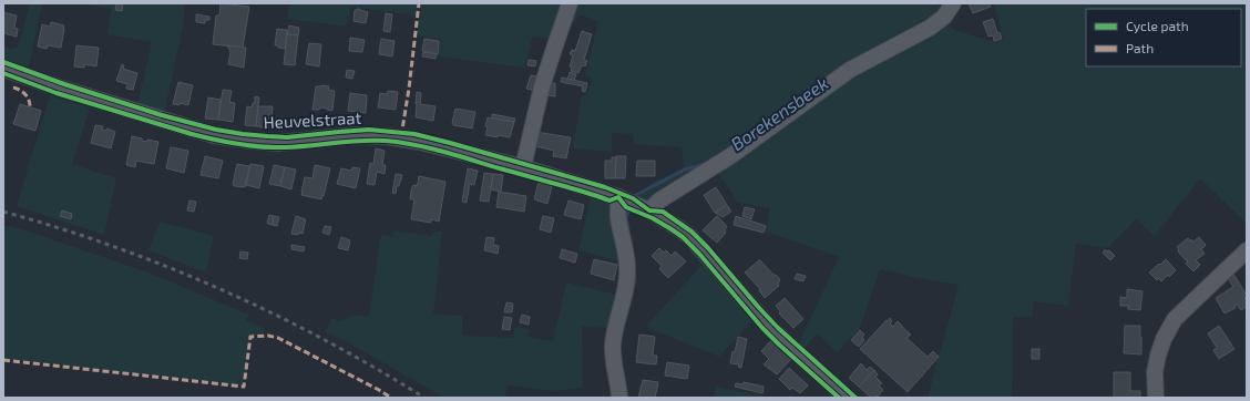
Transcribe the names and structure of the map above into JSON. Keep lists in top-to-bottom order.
{
  "streets": {
    "street": ["Heuvelstraat"]
  },
  "water": ["Borekensbeek"],
  "legend": ["Cycle path", "Path"]
}
